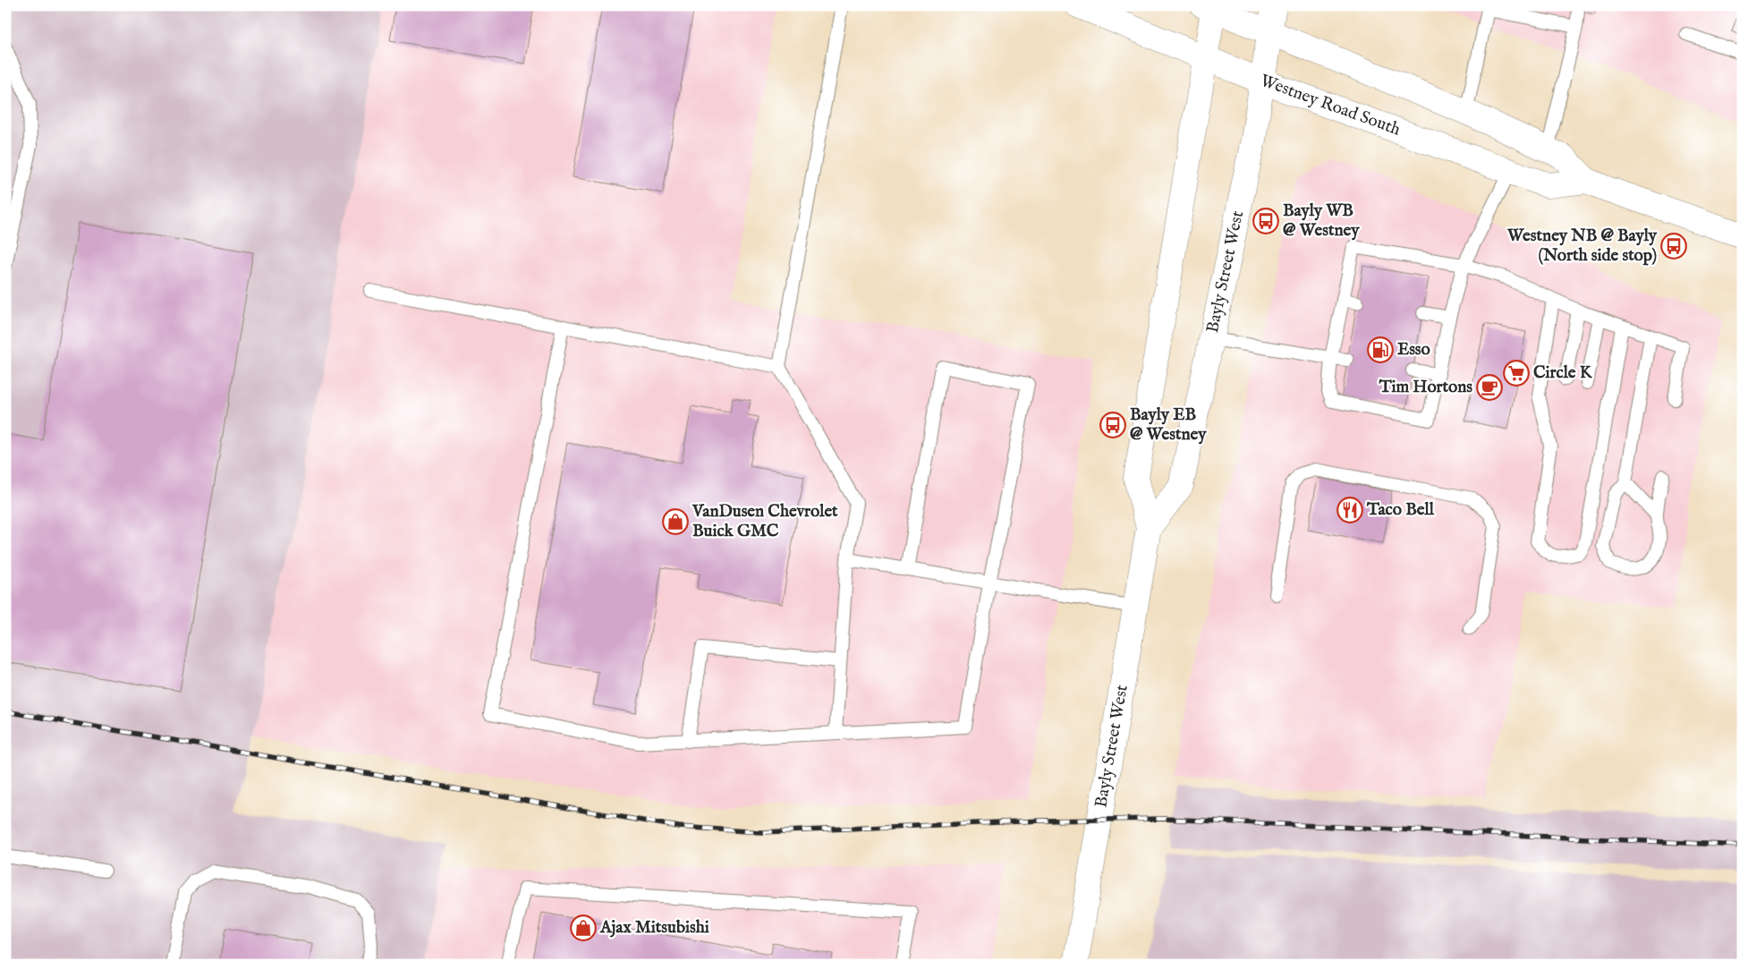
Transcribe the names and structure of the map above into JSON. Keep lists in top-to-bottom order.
{
  "streets": {
    "main road": ["Westney Road South", "Bayly Street West"]
  },
  "crossings": [
    ["Westney Road South", "Bayly Street West"]
  ],
  "places": {
    "bus stop": ["Bayly WB @ Westney", "Westney NB @ Bayly (North side stop)", "Bayly EB @ Westney"],
    "fuel station": ["Esso"],
    "supermarket": ["Circle K"],
    "cafe": ["Tim Hortons"],
    "restaurant": ["Taco Bell"],
    "shop": ["VanDusen Chevrolet Buick GMC", "Ajax Mitsubishi"]
  }
}
